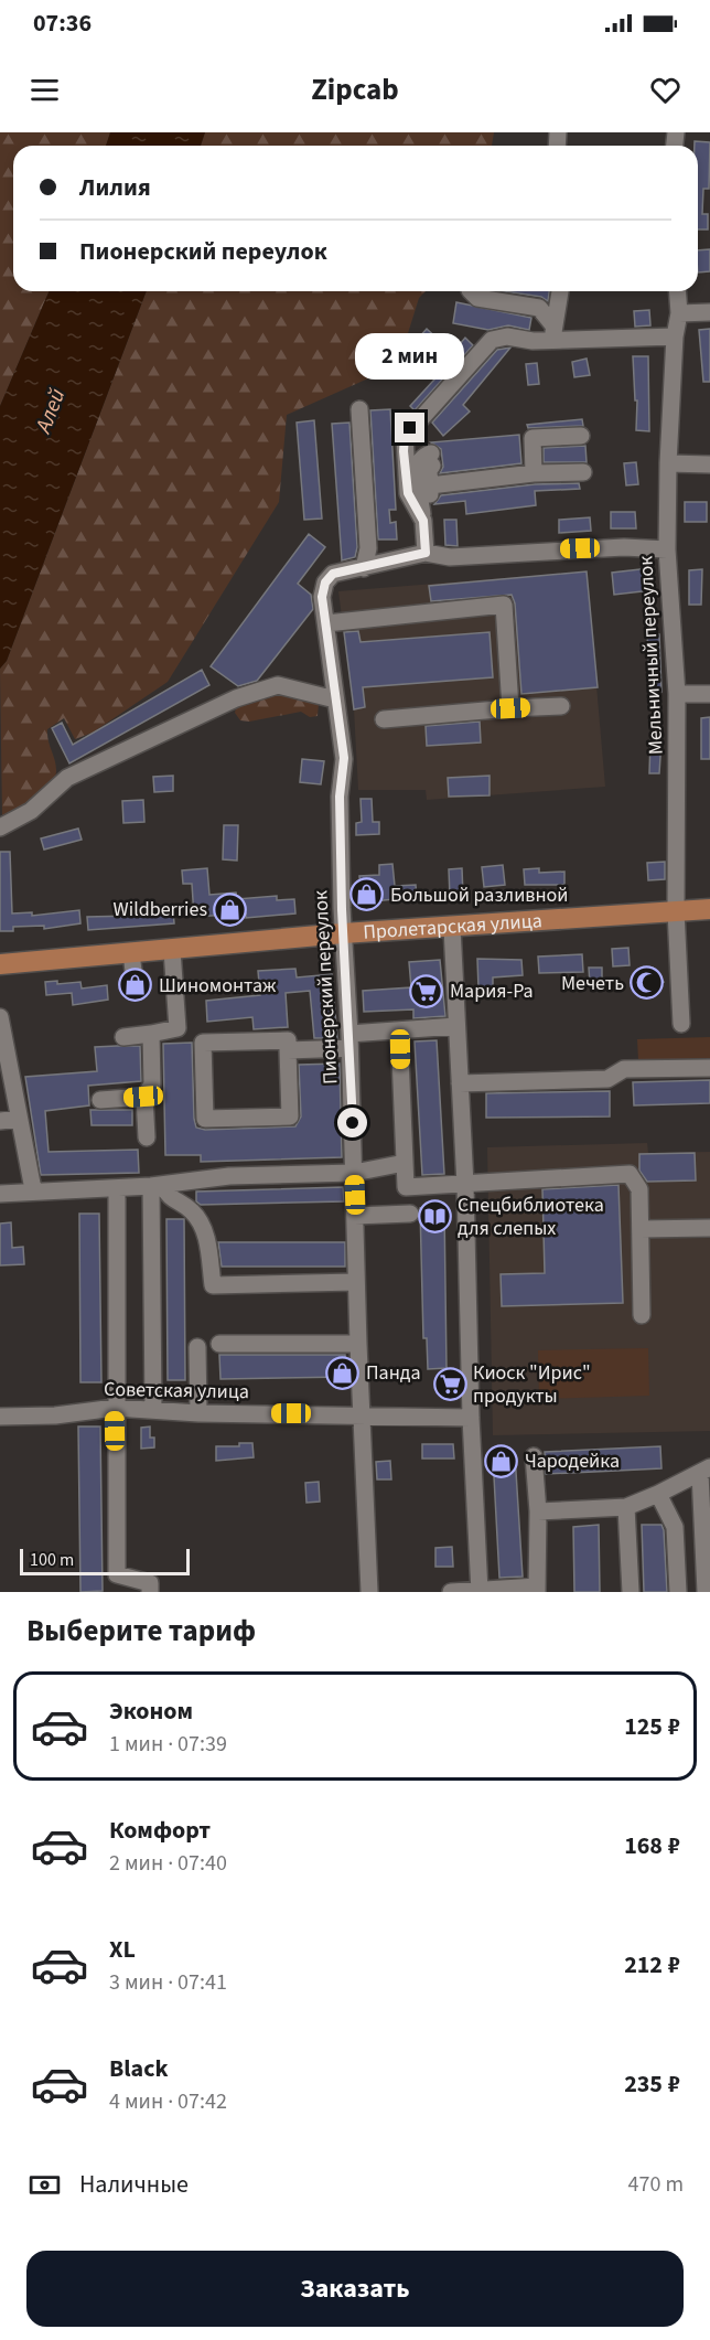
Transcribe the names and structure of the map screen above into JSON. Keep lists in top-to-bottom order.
{
  "streets": {
    "main road": ["Пролетарская улица"],
    "street": ["Мельничный переулок", "Пионерский переулок", "Советская улица"]
  },
  "crossings": [
    ["Мельничный переулок", "Пролетарская улица"],
    ["Пролетарская улица", "Пионерский переулок"],
    ["Пионерский переулок", "Советская улица"]
  ],
  "water": ["Алей"],
  "places": {
    "shop": [
      "Большой разливной",
      "Wildberries",
      "Шиномонтаж",
      "Панда",
      "Чародейка"
    ],
    "mosque": ["Мечеть"],
    "supermarket": ["Мария-Ра", "Киоск \"Ирис\" продукты"],
    "library": ["Спецбиблиотека для слепых"]
  },
  "scale_bar": "100 m",
  "page": {
    "status": "07:36",
    "header": "Zipcab",
    "banner": ["Лилия", "Пионерский переулок"],
    "bubble": "2 мин",
    "scale": "100 m",
    "heading": "Выберите тариф",
    "list": [
      {
        "name": "Эконом",
        "note": "1 мин · 07:39",
        "value": "125 ₽"
      },
      {
        "name": "Комфорт",
        "note": "2 мин · 07:40",
        "value": "168 ₽"
      },
      {
        "name": "XL",
        "note": "3 мин · 07:41",
        "value": "212 ₽"
      },
      {
        "name": "Black",
        "note": "4 мин · 07:42",
        "value": "235 ₽"
      }
    ],
    "pay": ["Наличные", "470 m"],
    "buttons": "Заказать"
  }
}
